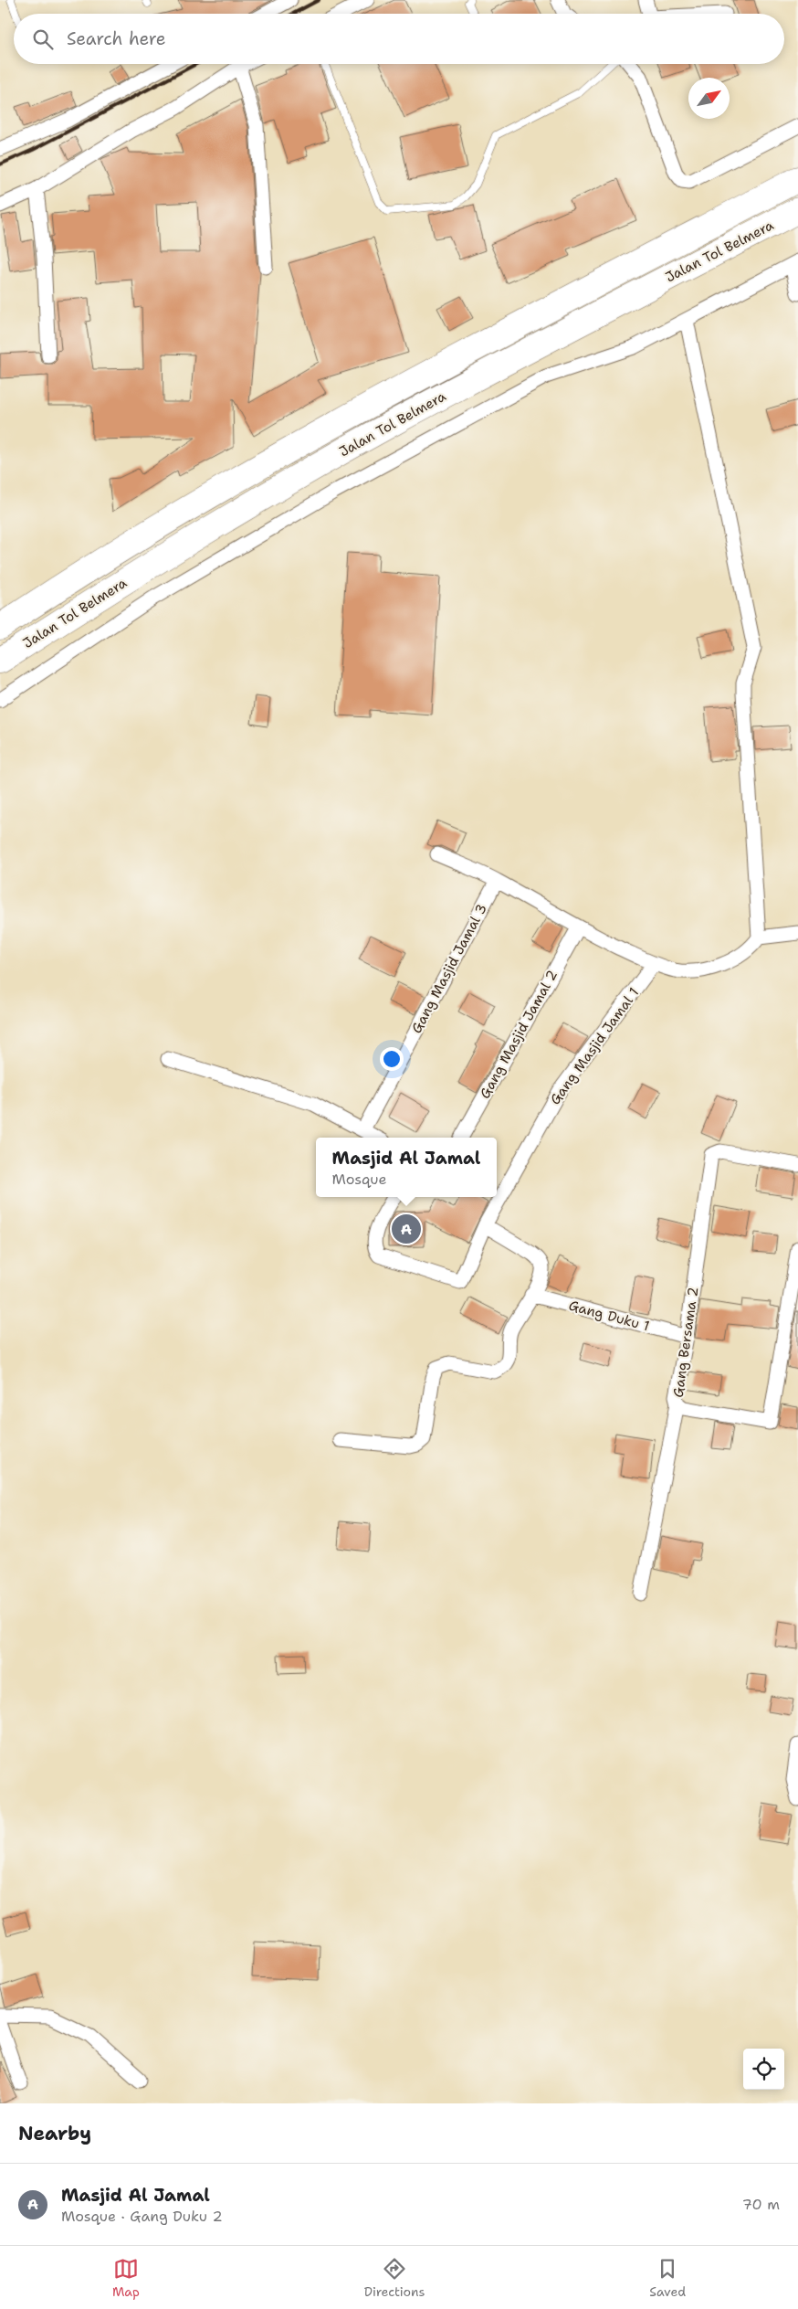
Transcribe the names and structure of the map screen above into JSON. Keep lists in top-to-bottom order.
{
  "streets": {
    "highway": ["Jalan Tol Belmera"],
    "street": [
      "Gang Masjid Jamal 3",
      "Gang Masjid Jamal 2",
      "Gang Masjid Jamal 1",
      "Gang Duku 1",
      "Gang Bersama 2"
    ]
  },
  "crossings": [
    ["Gang Duku 1", "Gang Bersama 2"]
  ],
  "north": "top right",
  "page": {
    "search": "Search here",
    "popup": ["Masjid Al Jamal", "Mosque"],
    "pins": "A",
    "heading": "Nearby",
    "list": [
      {
        "mark": "A",
        "name": "Masjid Al Jamal",
        "note": "Mosque · Gang Duku 2",
        "value": "70 m"
      }
    ],
    "nav": ["Map", "Directions", "Saved"]
  }
}
